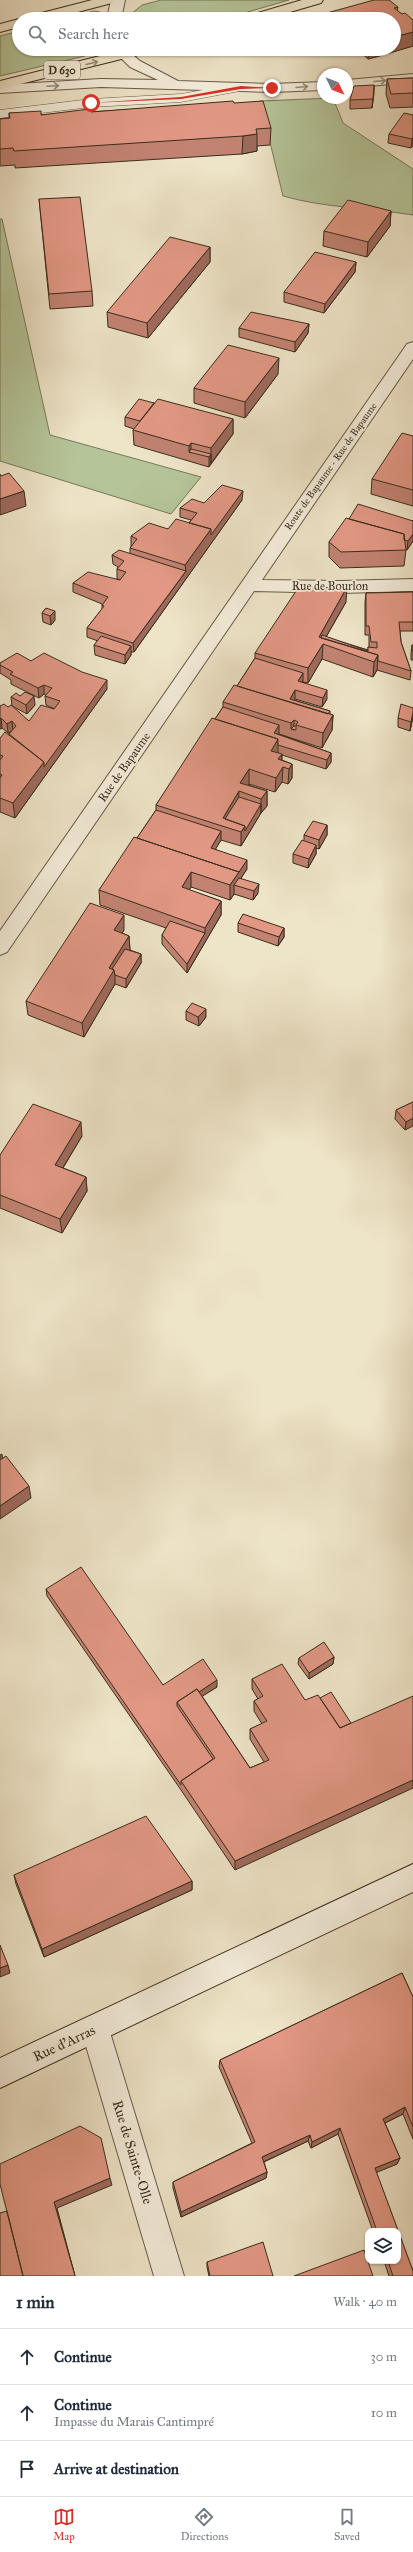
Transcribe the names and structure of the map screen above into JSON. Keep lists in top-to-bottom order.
{
  "streets": {
    "main road": ["D 630"],
    "street": [
      "Route de Bapaume - Rue de Bapaume",
      "Rue de Bourlon",
      "Rue de Bapaume",
      "Rue d'Arras",
      "Rue de Sainte-Olle"
    ]
  },
  "crossings": [
    ["Route de Bapaume - Rue de Bapaume", "Rue de Bourlon"],
    ["Route de Bapaume - Rue de Bapaume", "Rue de Bapaume"],
    ["Rue de Bourlon", "Rue de Bapaume"],
    ["Rue d'Arras", "Rue de Sainte-Olle"]
  ],
  "north": "bottom right",
  "page": {
    "search": "Search here",
    "heading": ["1 min", "Walk · 40 m"],
    "list": [
      ["Continue", "30 m"],
      ["Continue", "Impasse du Marais Cantimpré", "10 m"],
      "Arrive at destination"
    ],
    "nav": ["Map", "Directions", "Saved"]
  }
}
